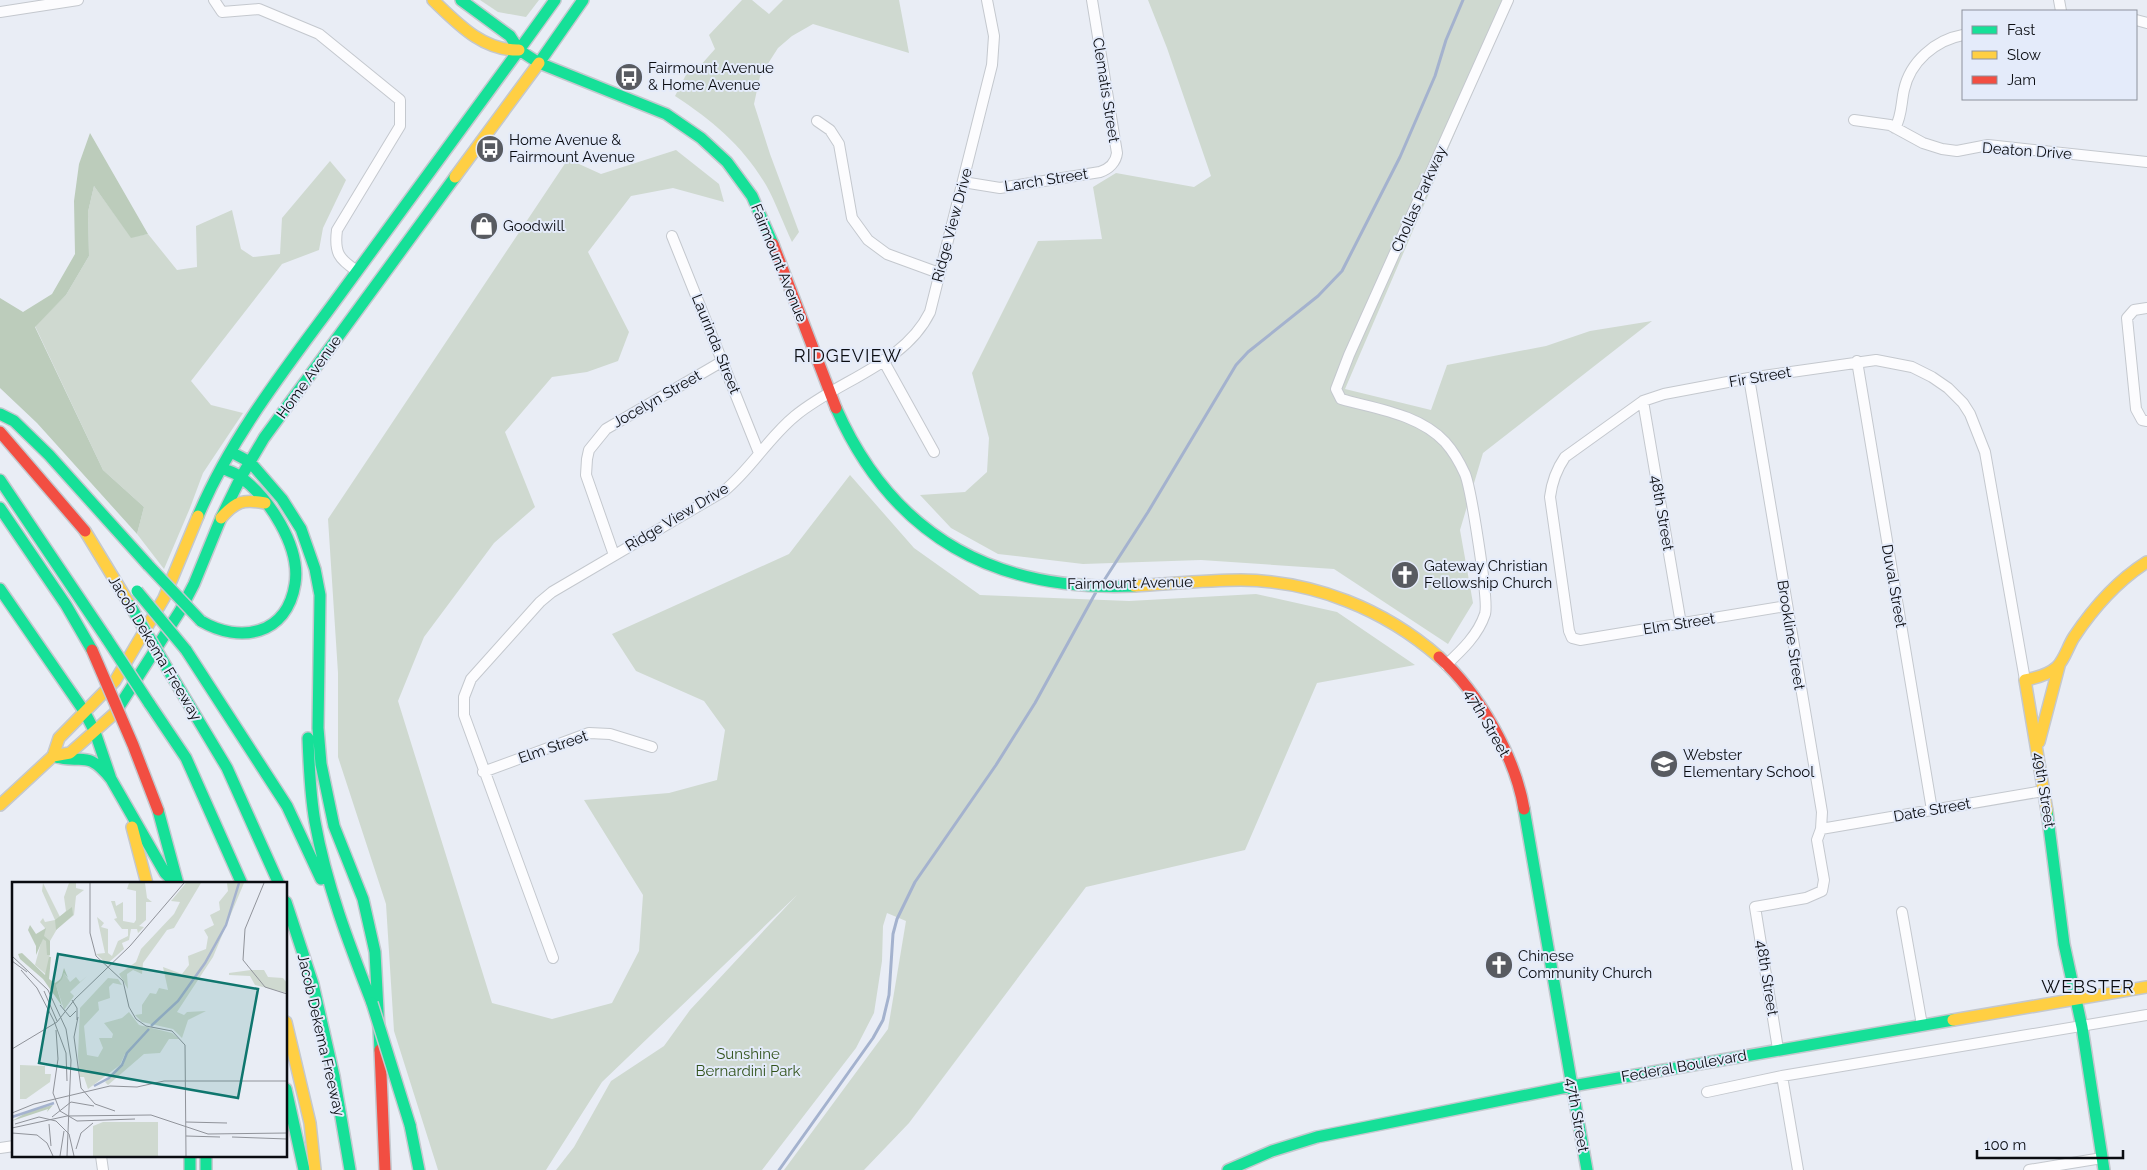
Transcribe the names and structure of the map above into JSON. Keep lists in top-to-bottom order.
{
  "streets": {
    "main road": [
      "Fairmount Avenue",
      "Home Avenue",
      "Jacob Dekema Freeway",
      "47th Street",
      "49th Street",
      "Federal Boulevard"
    ],
    "street": [
      "Clematis Street",
      "Deaton Drive",
      "Larch Street",
      "Chollas Parkway",
      "Ridge View Drive",
      "Laurinda Street",
      "Fir Street",
      "Jocelyn Street",
      "48th Street",
      "Duval Street",
      "Elm Street",
      "Brookline Street",
      "Date Street"
    ]
  },
  "crossings": [
    ["Clematis Street", "Larch Street"],
    ["Larch Street", "Ridge View Drive"],
    ["Chollas Parkway", "Fairmount Avenue"],
    ["Chollas Parkway", "47th Street"],
    ["Ridge View Drive", "Fairmount Avenue"],
    ["Ridge View Drive", "Laurinda Street"],
    ["Ridge View Drive", "Jocelyn Street"],
    ["Ridge View Drive", "Elm Street"],
    ["Fairmount Avenue", "Home Avenue"],
    ["Fairmount Avenue", "47th Street"],
    ["Laurinda Street", "Jocelyn Street"],
    ["Fir Street", "48th Street"],
    ["Fir Street", "Duval Street"],
    ["Fir Street", "Elm Street"],
    ["Fir Street", "Brookline Street"],
    ["Fir Street", "49th Street"],
    ["48th Street", "Elm Street"],
    ["48th Street", "Brookline Street"],
    ["48th Street", "Federal Boulevard"],
    ["Duval Street", "Date Street"],
    ["Elm Street", "Brookline Street"],
    ["Brookline Street", "Date Street"],
    ["47th Street", "Federal Boulevard"],
    ["49th Street", "Date Street"],
    ["49th Street", "Federal Boulevard"]
  ],
  "districts": ["RIDGEVIEW", "WEBSTER"],
  "parks": ["Sunshine Bernardini Park"],
  "places": {
    "bus stop": ["Fairmount Avenue & Home Avenue", "Home Avenue & Fairmount Avenue"],
    "shop": ["Goodwill"],
    "church": ["Gateway Christian Fellowship Church", "Chinese Community Church"],
    "school or university": ["Webster Elementary School"]
  },
  "legend": ["Fast", "Slow", "Jam"],
  "scale_bar": "100 m"
}
